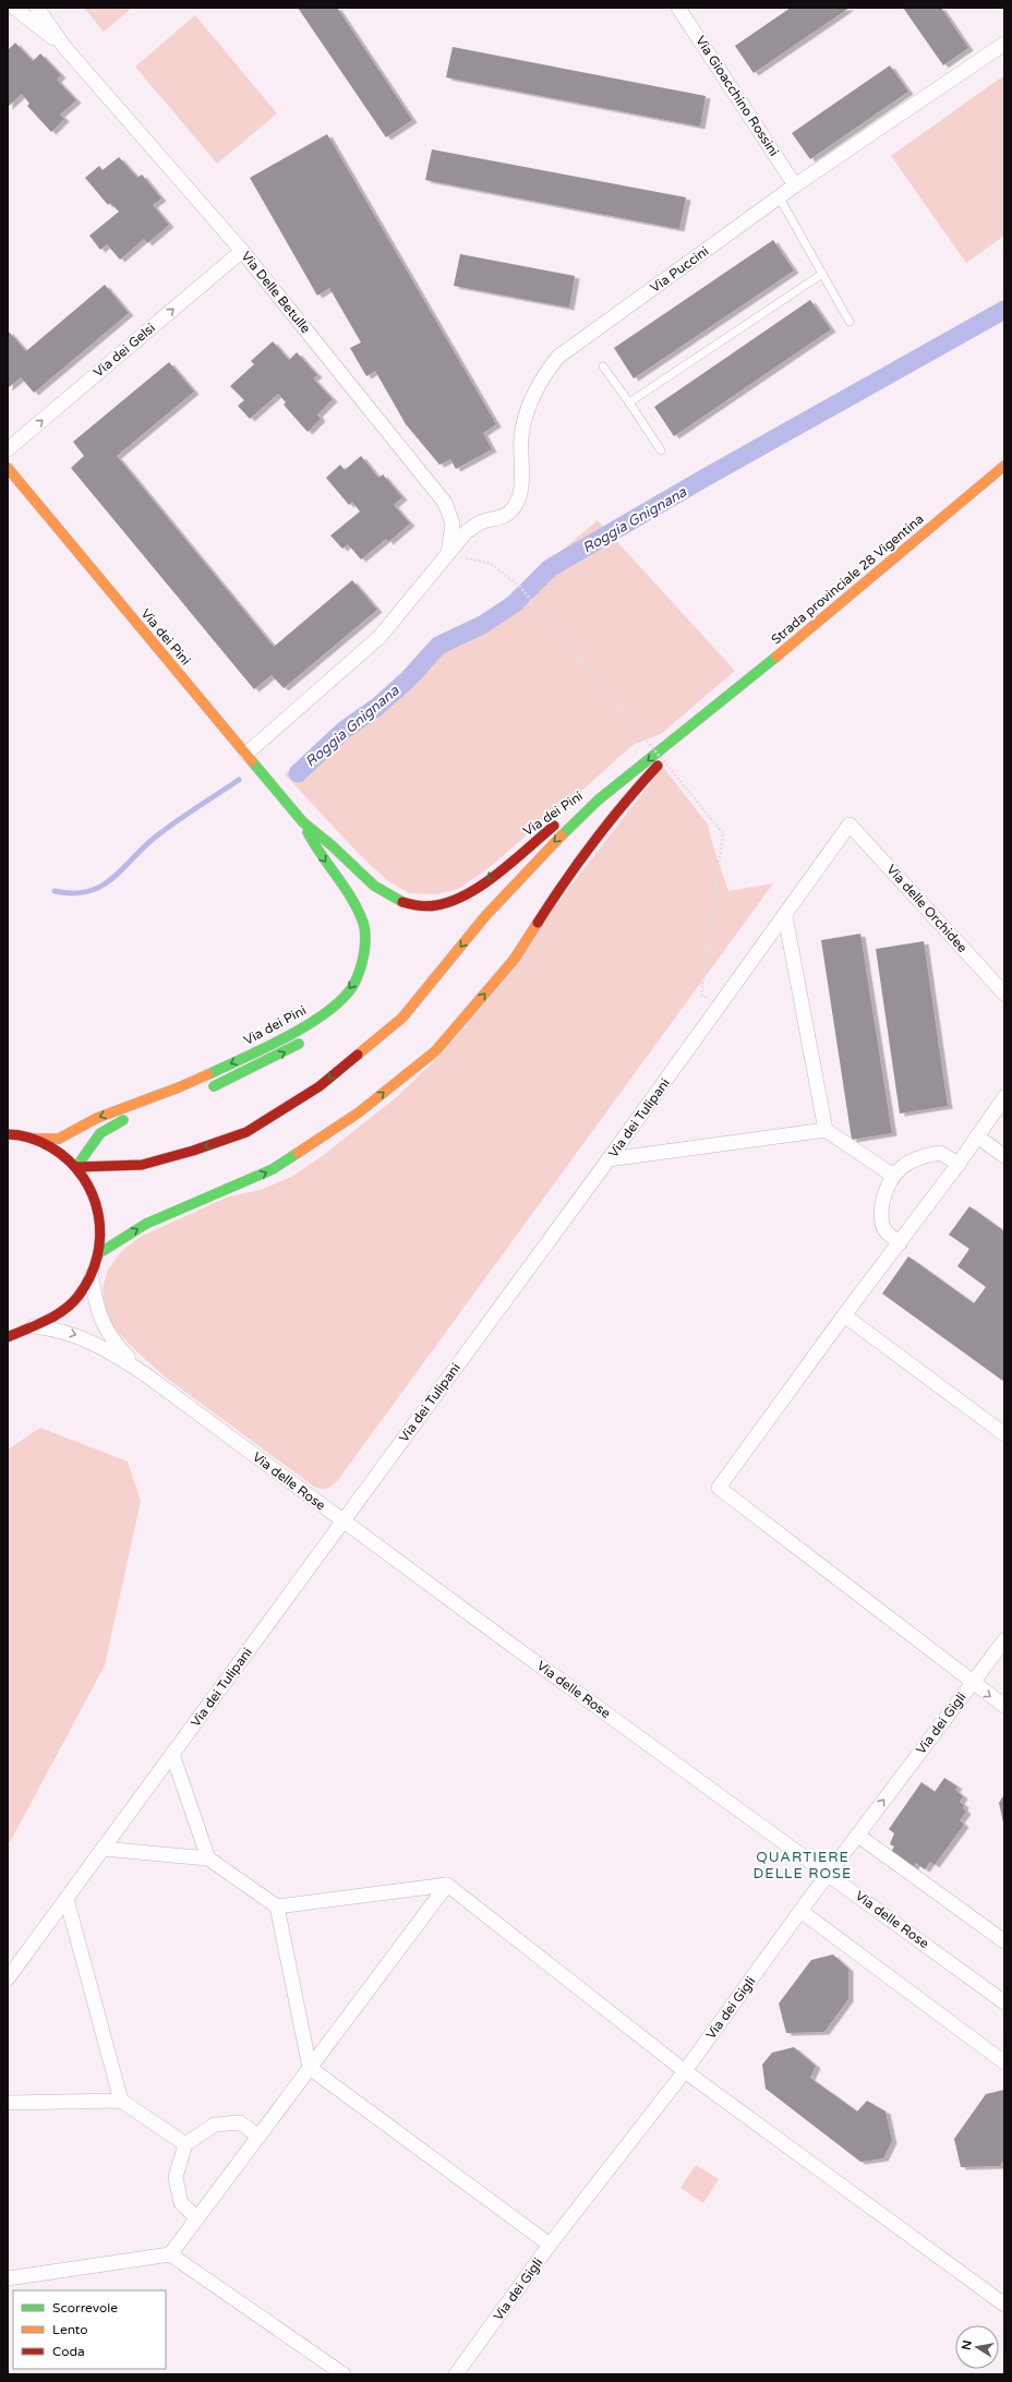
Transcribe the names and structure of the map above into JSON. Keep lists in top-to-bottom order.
{
  "streets": {
    "main road": ["Strada provinciale 28 Vigentina", "Via dei Pini"],
    "street": [
      "Via Gioacchino Rossini",
      "Via Puccini",
      "Via Delle Betulle",
      "Via dei Gelsi",
      "Via delle Orchidee",
      "Via dei Tulipani",
      "Via delle Rose",
      "Via dei Gigli"
    ]
  },
  "crossings": [
    ["Via Gioacchino Rossini", "Via Puccini"],
    ["Via Puccini", "Via Delle Betulle"],
    ["Via Puccini", "Via dei Pini"],
    ["Via Delle Betulle", "Via dei Gelsi"],
    ["Via delle Orchidee", "Via dei Tulipani"],
    ["Via dei Tulipani", "Via delle Rose"],
    ["Via delle Rose", "Via dei Gigli"]
  ],
  "one_way": ["Via dei Gelsi"],
  "districts": ["QUARTIERE DELLE ROSE"],
  "water": ["Roggia Gnignana"],
  "legend": ["Scorrevole", "Lento", "Coda"],
  "north": "left"
}
